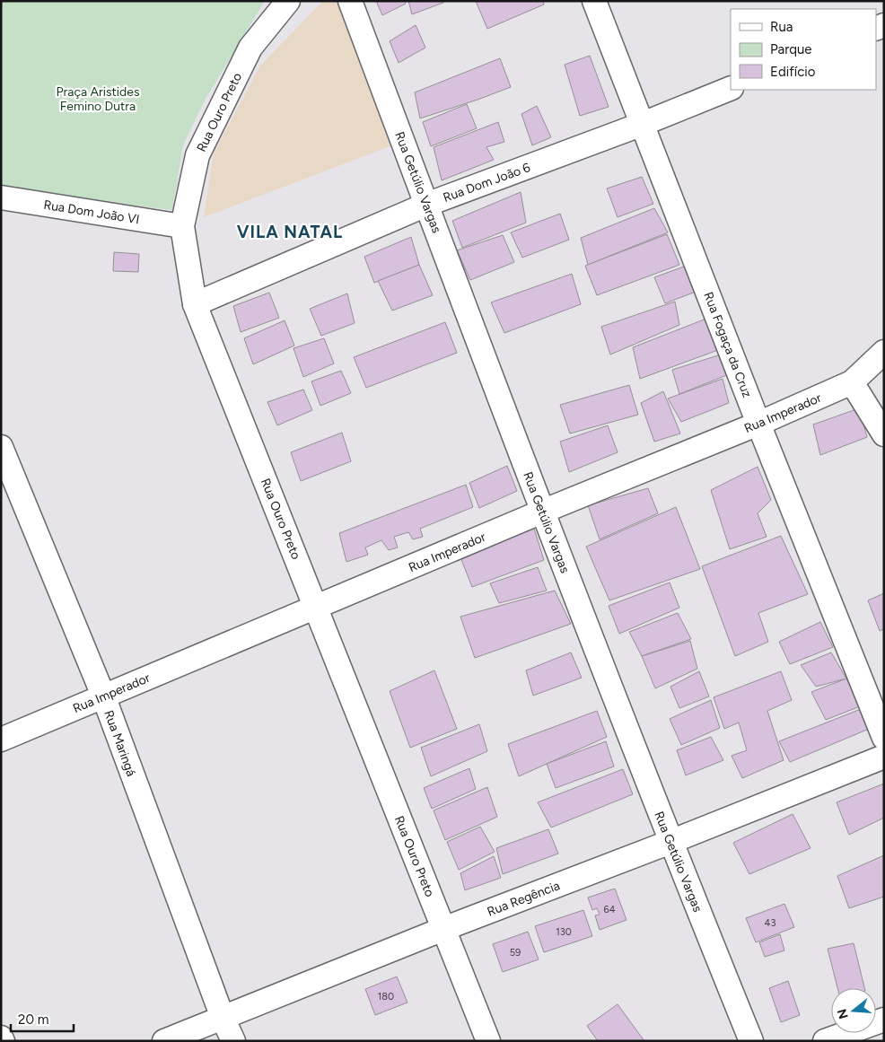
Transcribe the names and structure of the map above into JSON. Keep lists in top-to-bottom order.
{
  "streets": {
    "street": [
      "Rua Ouro Preto",
      "Rua Getúlio Vargas",
      "Rua Dom João 6",
      "Rua Dom João VI",
      "Rua Fogaça da Cruz",
      "Rua Imperador",
      "Rua Maringá",
      "Rua Regência"
    ]
  },
  "crossings": [
    ["Rua Ouro Preto", "Rua Dom João 6"],
    ["Rua Ouro Preto", "Rua Dom João VI"],
    ["Rua Ouro Preto", "Rua Imperador"],
    ["Rua Ouro Preto", "Rua Regência"],
    ["Rua Getúlio Vargas", "Rua Dom João 6"],
    ["Rua Getúlio Vargas", "Rua Imperador"],
    ["Rua Getúlio Vargas", "Rua Regência"],
    ["Rua Dom João 6", "Rua Fogaça da Cruz"],
    ["Rua Fogaça da Cruz", "Rua Imperador"],
    ["Rua Imperador", "Rua Maringá"],
    ["Rua Maringá", "Rua Regência"]
  ],
  "districts": ["VILA NATAL"],
  "parks": ["Praça Aristides Femino Dutra"],
  "house_numbers": [
    "64",
    "43",
    "130",
    "59",
    "180"
  ],
  "legend": ["Rua", "Parque", "Edifício"],
  "scale_bar": "20 m",
  "north": "left"
}
